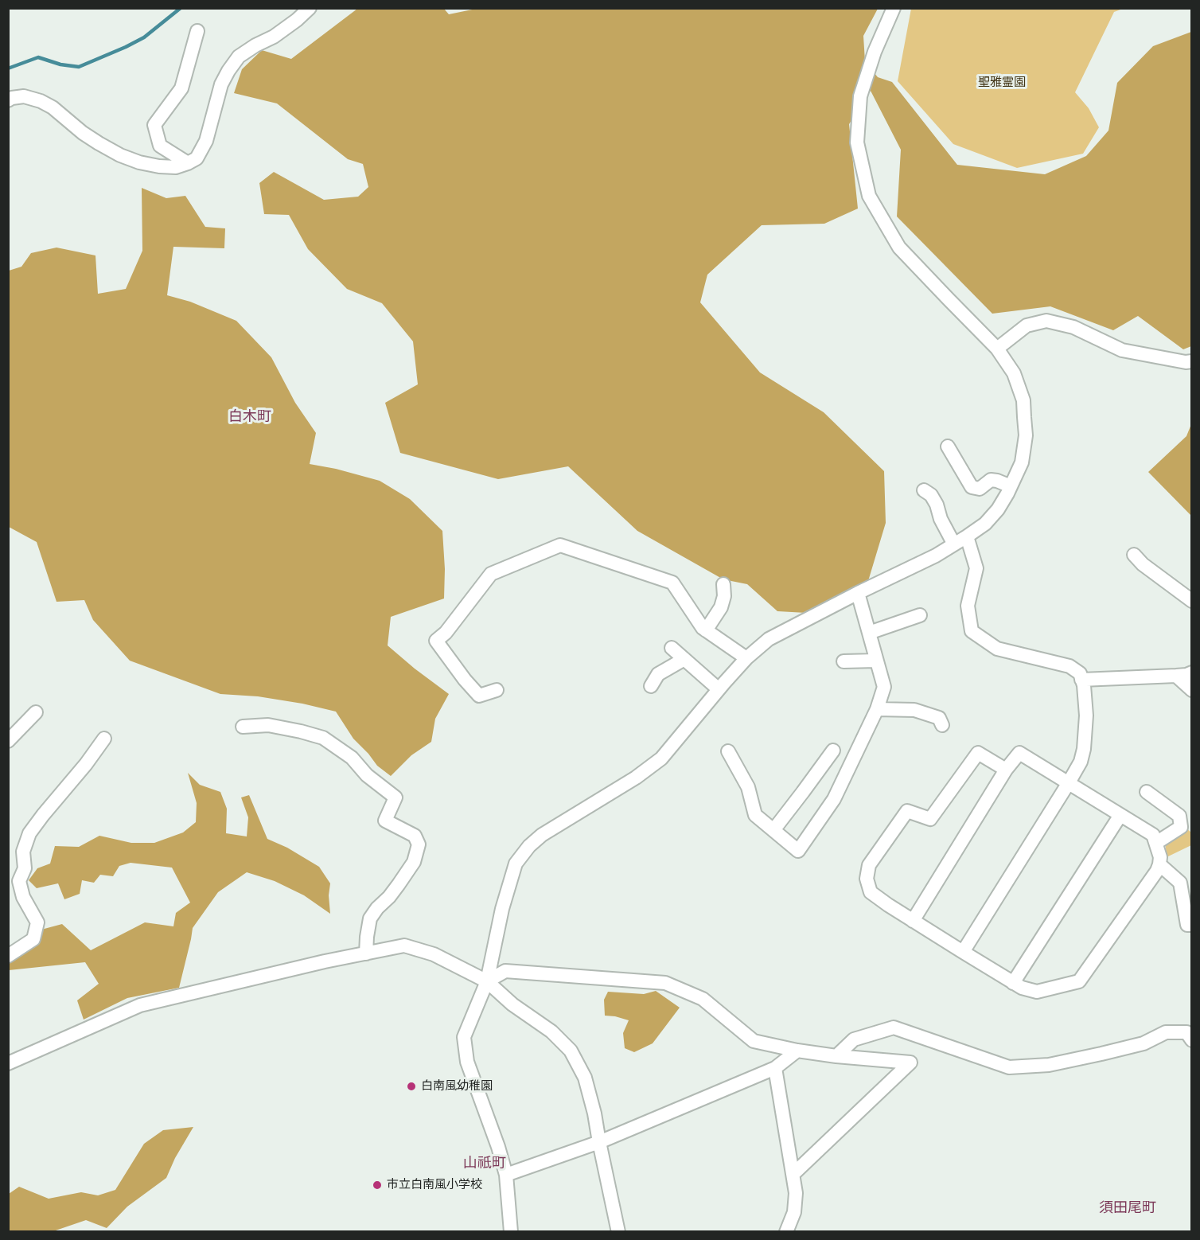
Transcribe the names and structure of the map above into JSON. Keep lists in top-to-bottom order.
{
  "districts": ["白木町", "山祇町", "須田尾町"],
  "parks": ["聖雅霊園"],
  "places": ["白南風幼稚園", "市立白南風小学校"]
}
